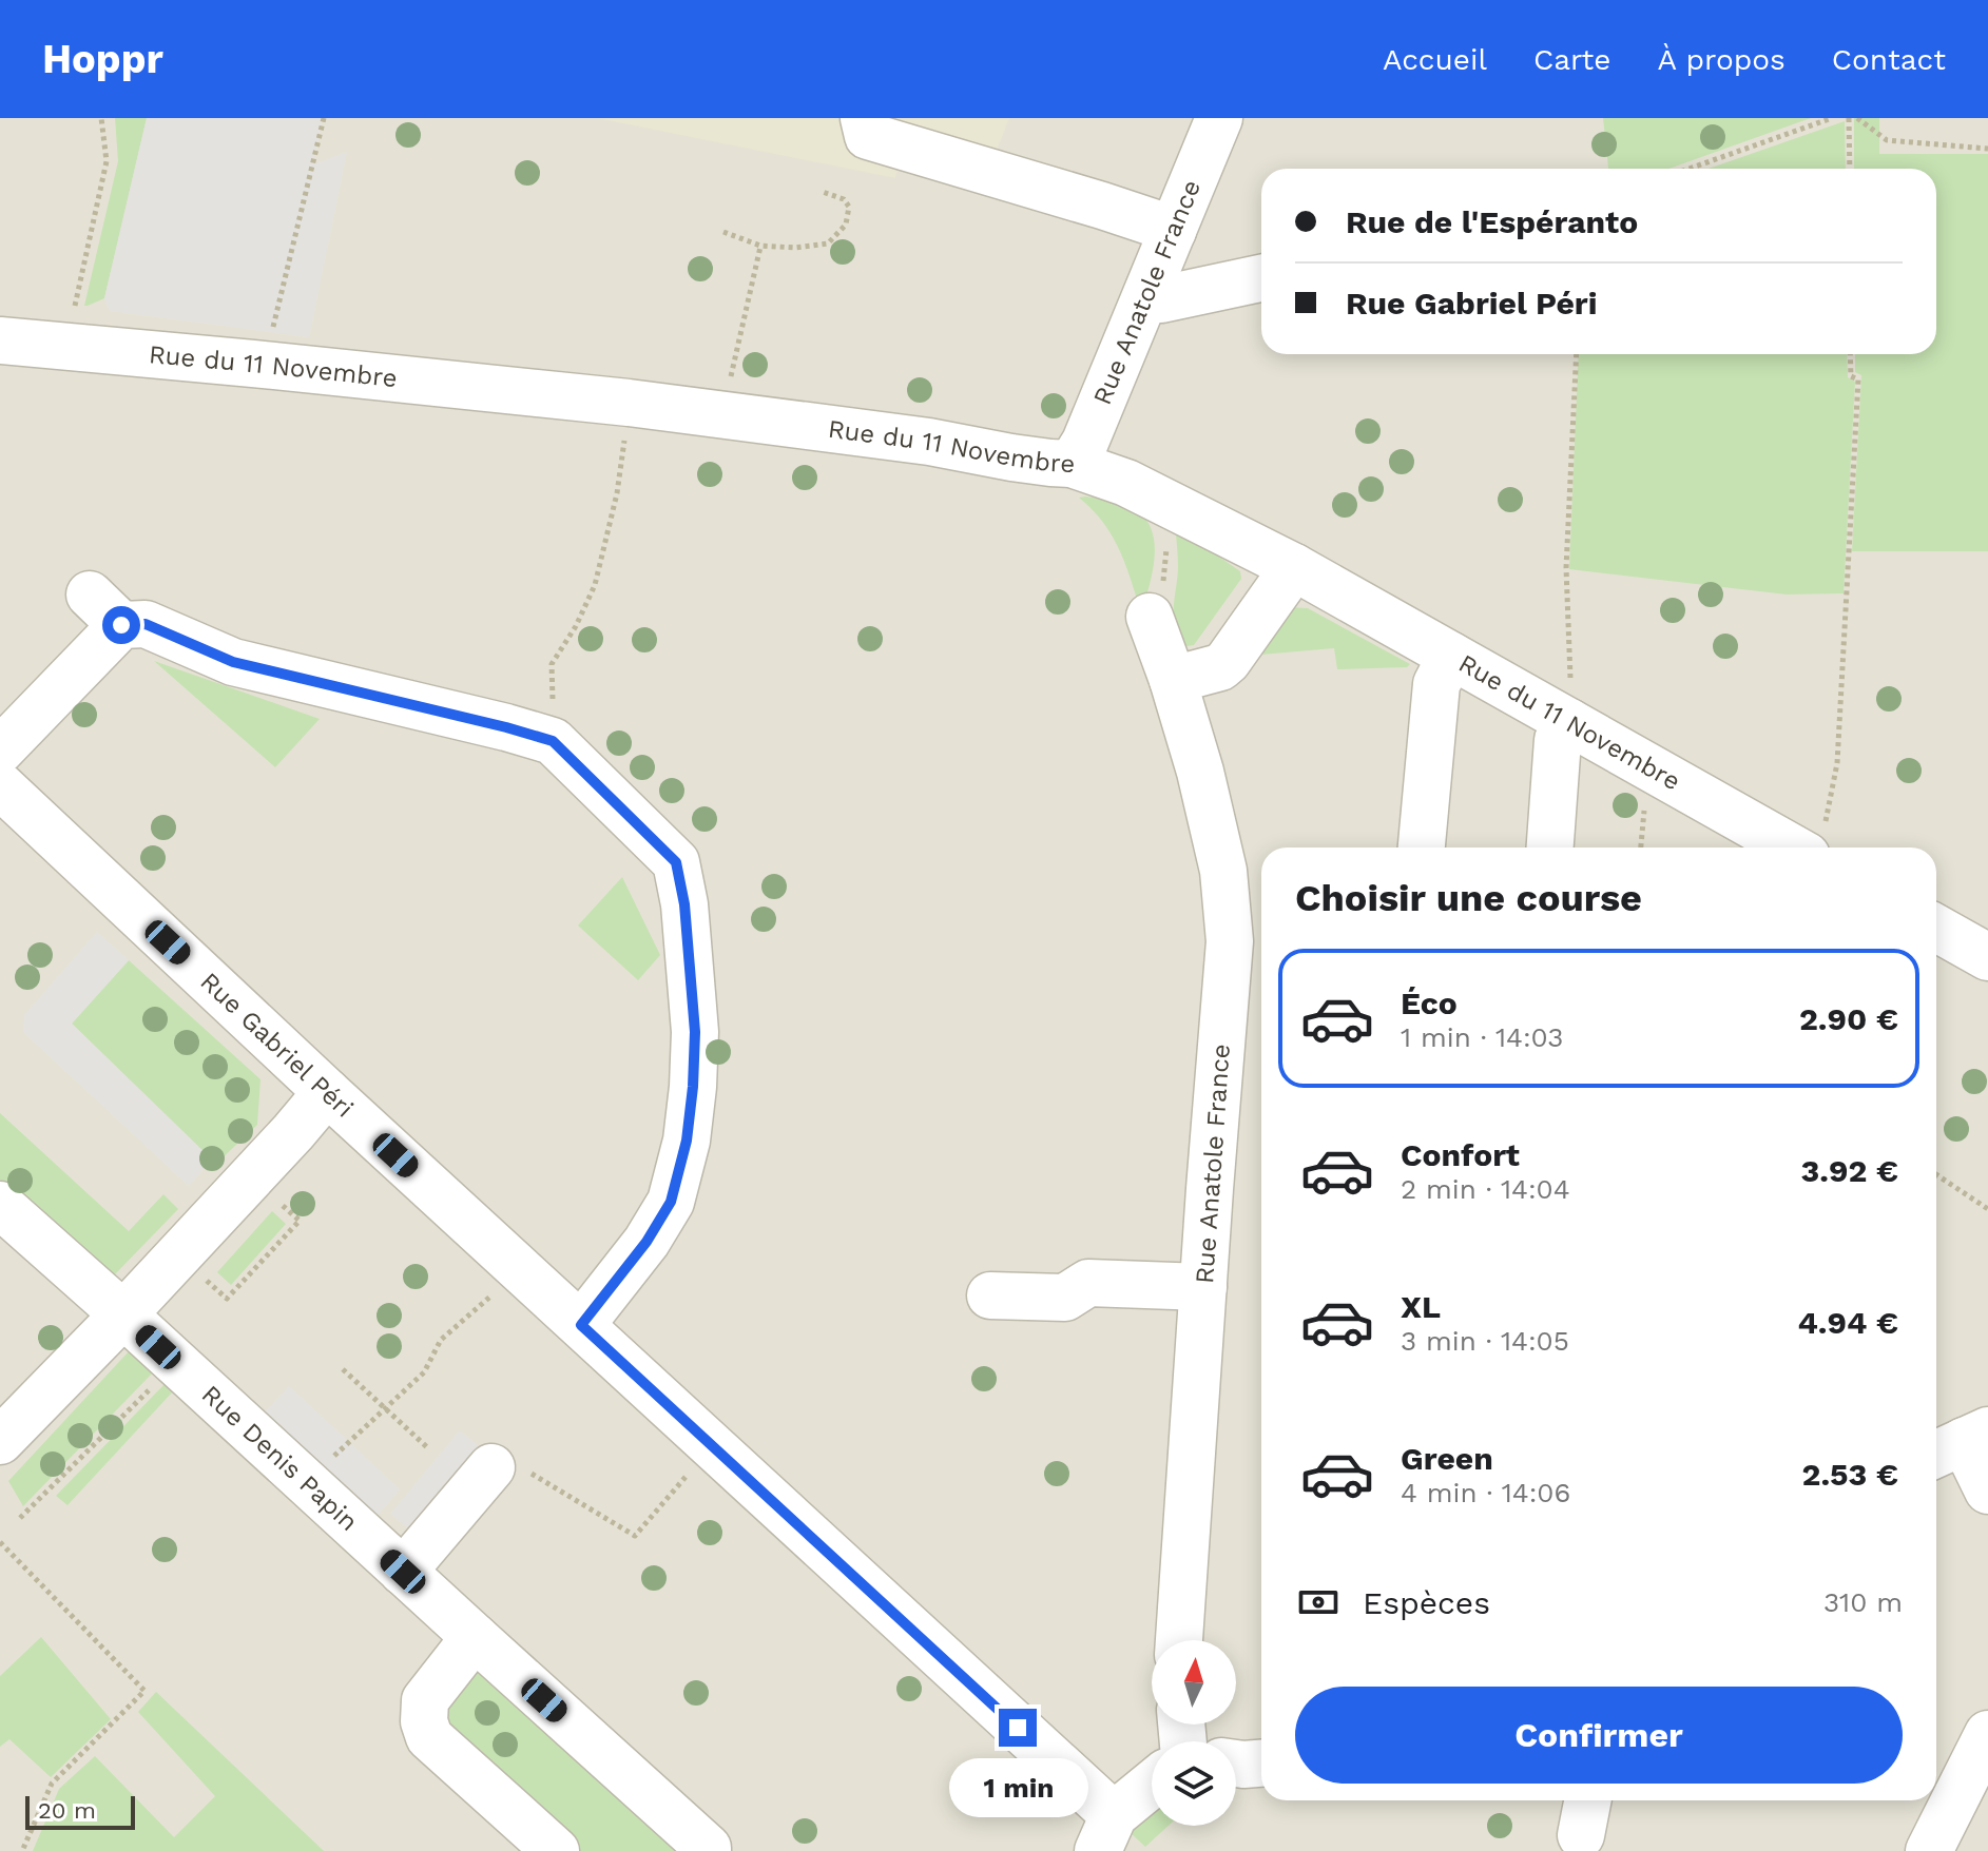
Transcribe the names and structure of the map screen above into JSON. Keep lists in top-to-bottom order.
{
  "streets": {
    "street": [
      "Rue Anatole France",
      "Rue du 11 Novembre",
      "Rue Gabriel Péri",
      "Rue Denis Papin"
    ]
  },
  "crossings": [
    ["Rue Anatole France", "Rue du 11 Novembre"]
  ],
  "scale_bar": "20 m",
  "north": "top",
  "page": {
    "header": "Hoppr",
    "nav": [
      "Accueil",
      "Carte",
      "À propos",
      "Contact"
    ],
    "banner": ["Rue de l'Espéranto", "Rue Gabriel Péri"],
    "heading": "Choisir une course",
    "list": [
      {
        "name": "Éco",
        "note": "1 min · 14:03",
        "value": "2.90 €"
      },
      {
        "name": "Confort",
        "note": "2 min · 14:04",
        "value": "3.92 €"
      },
      {
        "name": "XL",
        "note": "3 min · 14:05",
        "value": "4.94 €"
      },
      {
        "name": "Green",
        "note": "4 min · 14:06",
        "value": "2.53 €"
      }
    ],
    "pay": ["Espèces", "310 m"],
    "buttons": "Confirmer",
    "bubble": "1 min",
    "scale": "20 m"
  }
}
